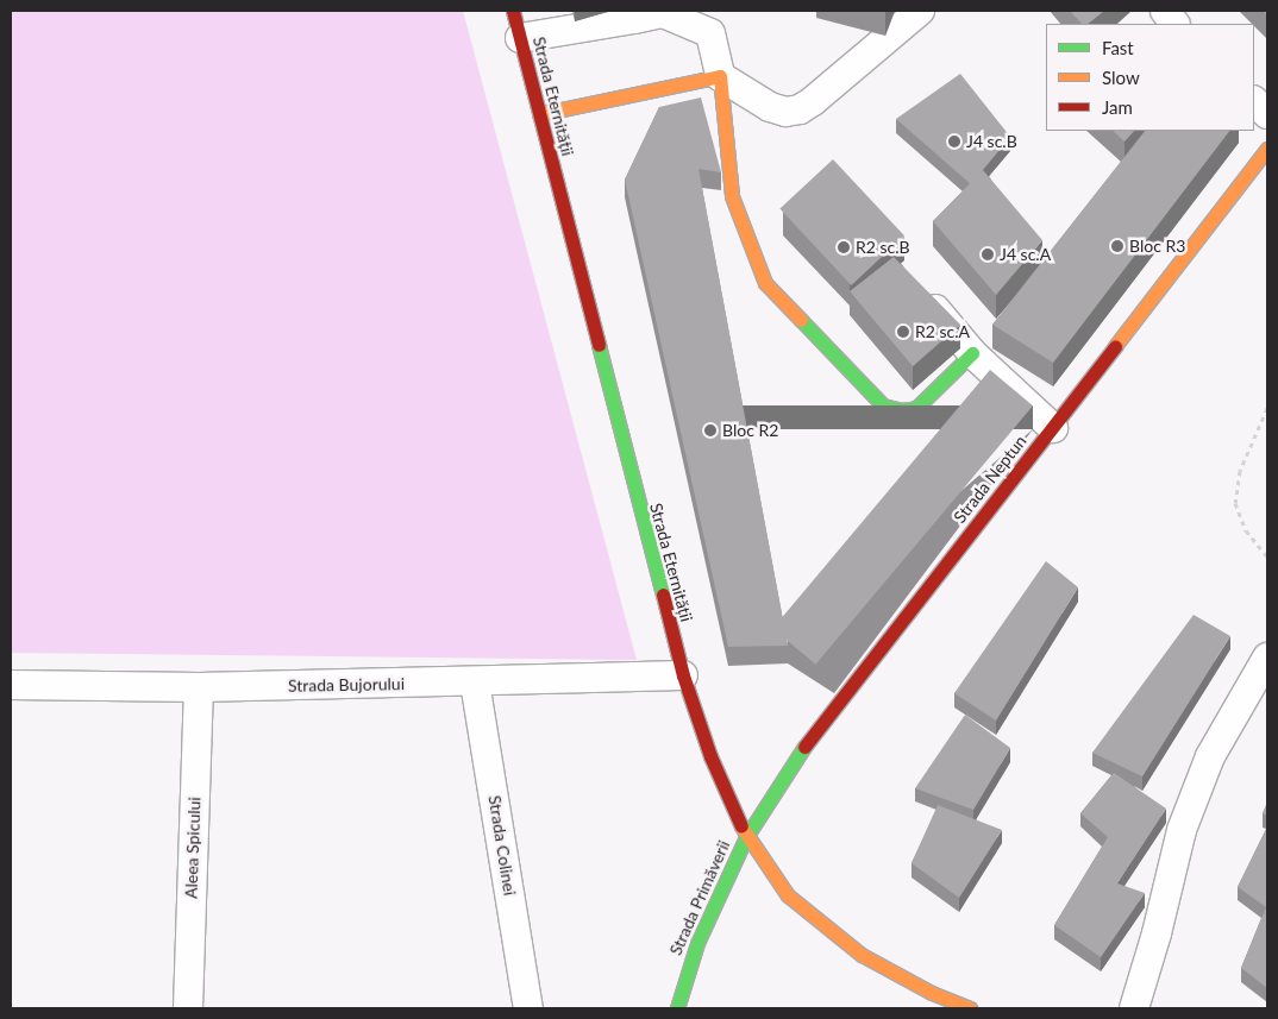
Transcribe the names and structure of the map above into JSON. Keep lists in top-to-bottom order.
{
  "streets": {
    "street": [
      "Strada Eternității",
      "Strada Neptun",
      "Strada Bujorului",
      "Strada Colinei",
      "Aleea Spicului",
      "Strada Primăverii"
    ]
  },
  "crossings": [
    ["Strada Eternității", "Strada Neptun"],
    ["Strada Eternității", "Strada Bujorului"],
    ["Strada Eternității", "Strada Primăverii"],
    ["Strada Neptun", "Strada Primăverii"],
    ["Strada Bujorului", "Strada Colinei"],
    ["Strada Bujorului", "Aleea Spicului"]
  ],
  "places": [
    "J4 sc.B",
    "Bloc R3",
    "R2 sc.B",
    "J4 sc.A",
    "R2 sc.A",
    "Bloc R2"
  ],
  "legend": ["Fast", "Slow", "Jam"]
}
